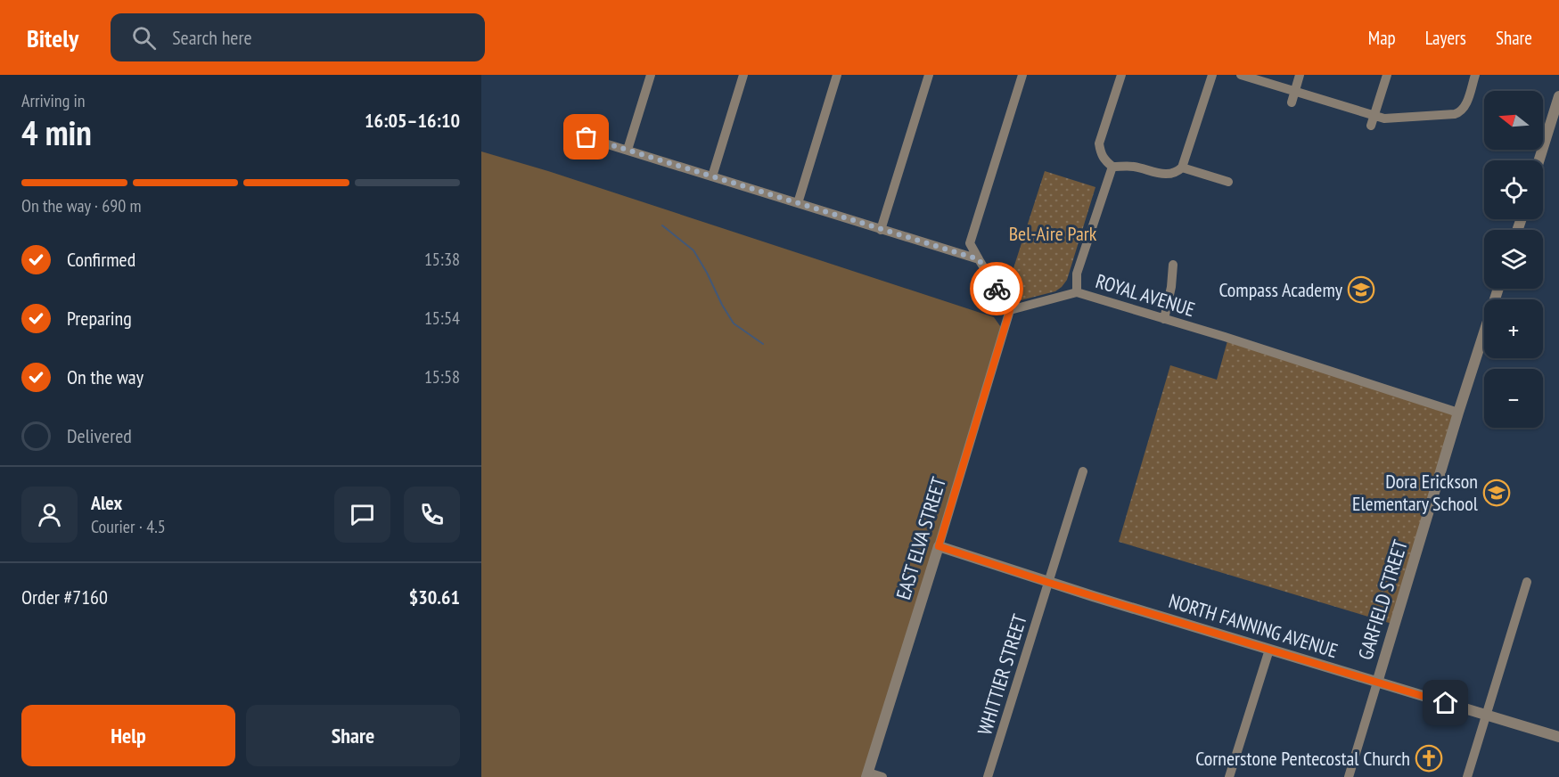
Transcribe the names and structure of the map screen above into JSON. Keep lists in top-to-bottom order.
{
  "streets": {
    "street": [
      "ROYAL AVENUE",
      "EAST ELVA STREET",
      "GARFIELD STREET",
      "NORTH FANNING AVENUE",
      "WHITTIER STREET"
    ]
  },
  "crossings": [
    ["ROYAL AVENUE", "EAST ELVA STREET"],
    ["ROYAL AVENUE", "GARFIELD STREET"],
    ["EAST ELVA STREET", "NORTH FANNING AVENUE"],
    ["GARFIELD STREET", "NORTH FANNING AVENUE"],
    ["NORTH FANNING AVENUE", "WHITTIER STREET"]
  ],
  "parks": ["Bel-Aire Park"],
  "places": {
    "school or university": ["Compass Academy", "Dora Erickson Elementary School"],
    "church": ["Cornerstone Pentecostal Church"]
  },
  "north": "left",
  "page": {
    "header": "Bitely",
    "search": "Search here",
    "nav": ["Map", "Layers", "Share"],
    "heading": ["4 min", "Arriving in", "16:05–16:10"],
    "panel": [
      "Alex",
      "Courier · 4.5",
      "Order #7160",
      "$30.61"
    ],
    "map_buttons": ["+", "−"],
    "bar": "On the way · 690 m",
    "list": [
      ["Confirmed", "15:38"],
      ["Preparing", "15:54"],
      ["On the way", "15:58"],
      "Delivered"
    ],
    "buttons": ["Help", "Share"]
  }
}
